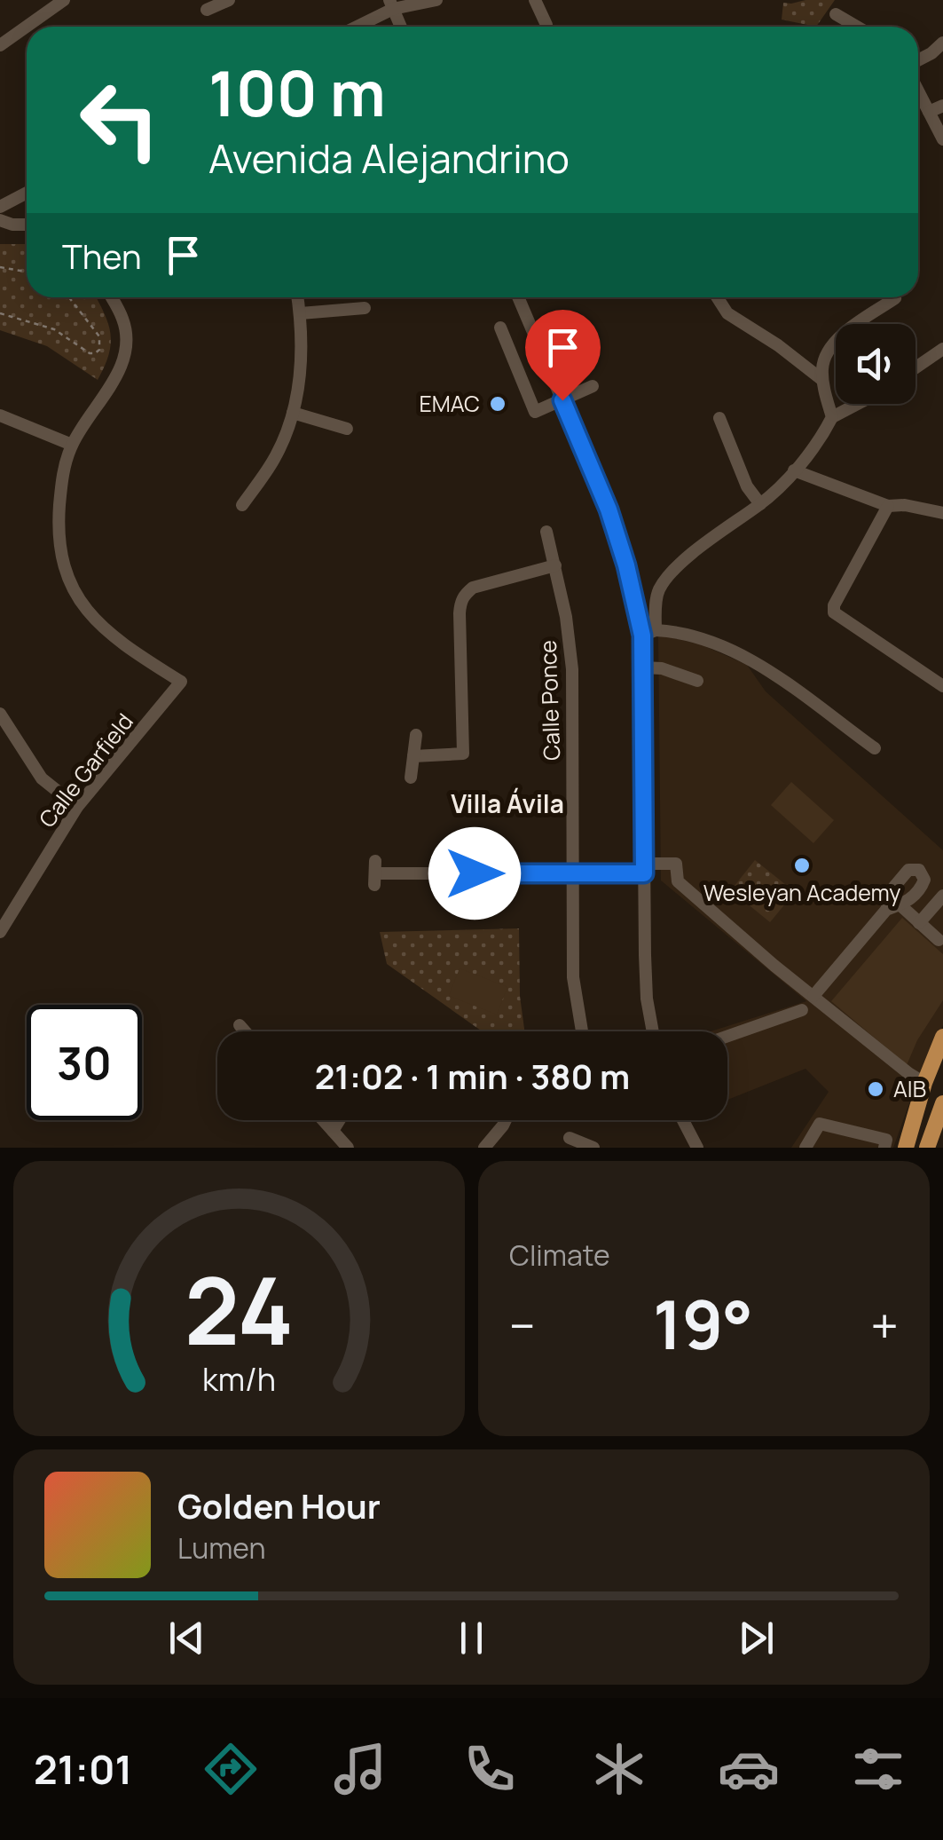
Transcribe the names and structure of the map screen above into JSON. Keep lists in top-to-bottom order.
{
  "streets": {
    "street": ["Calle Ponce", "Calle Garfield"]
  },
  "districts": ["Villa Ávila"],
  "places": ["EMAC", "Wesleyan Academy", "AIB"],
  "page": {
    "turn": ["100 m", "Avenida Alejandrino"],
    "then": "Then",
    "limit": "30",
    "trip": "21:02 · 1 min · 380 m",
    "tile": "Climate",
    "heat": ["−", "19°", "+"],
    "song": ["Golden Hour", "Lumen"],
    "tabs": "21:01",
    "gauge": ["24", "km/h"]
  }
}
